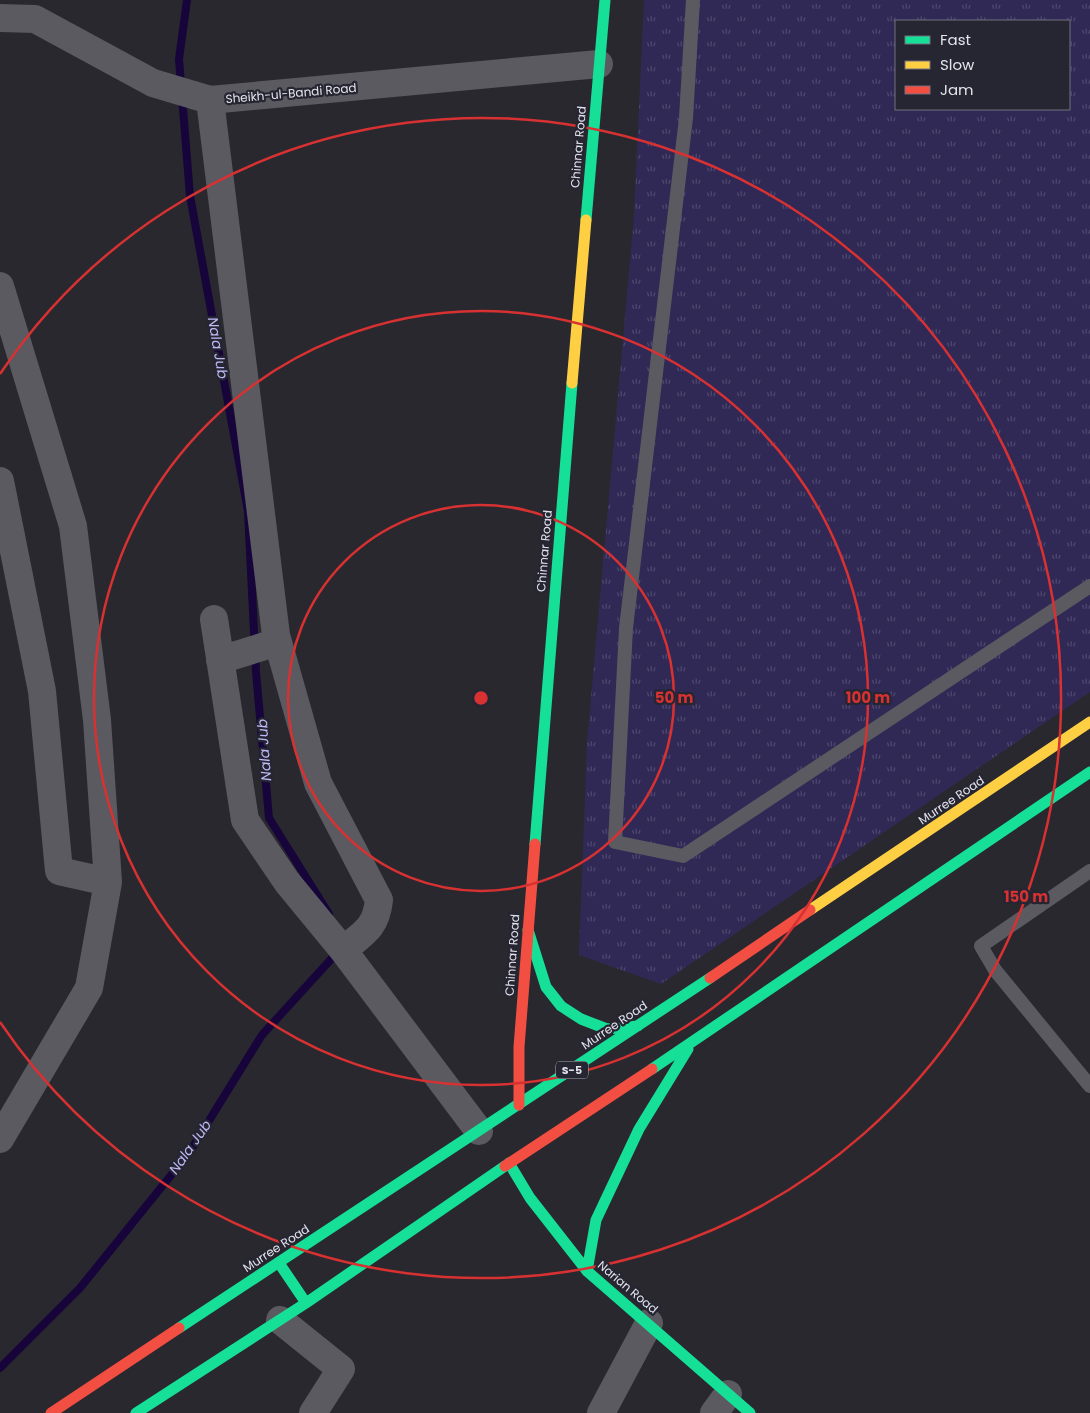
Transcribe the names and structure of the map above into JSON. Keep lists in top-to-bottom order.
{
  "streets": {
    "main road": [
      "Chinnar Road",
      "Murree Road",
      "S-5",
      "Narian Road"
    ],
    "street": ["Sheikh-ul-Bandi Road"]
  },
  "crossings": [
    ["Sheikh-ul-Bandi Road", "Chinnar Road"],
    ["Chinnar Road", "Murree Road"]
  ],
  "water": ["Nala Jub"],
  "legend": ["Fast", "Slow", "Jam"],
  "rings": ["50 m", "100 m", "150 m"]
}
